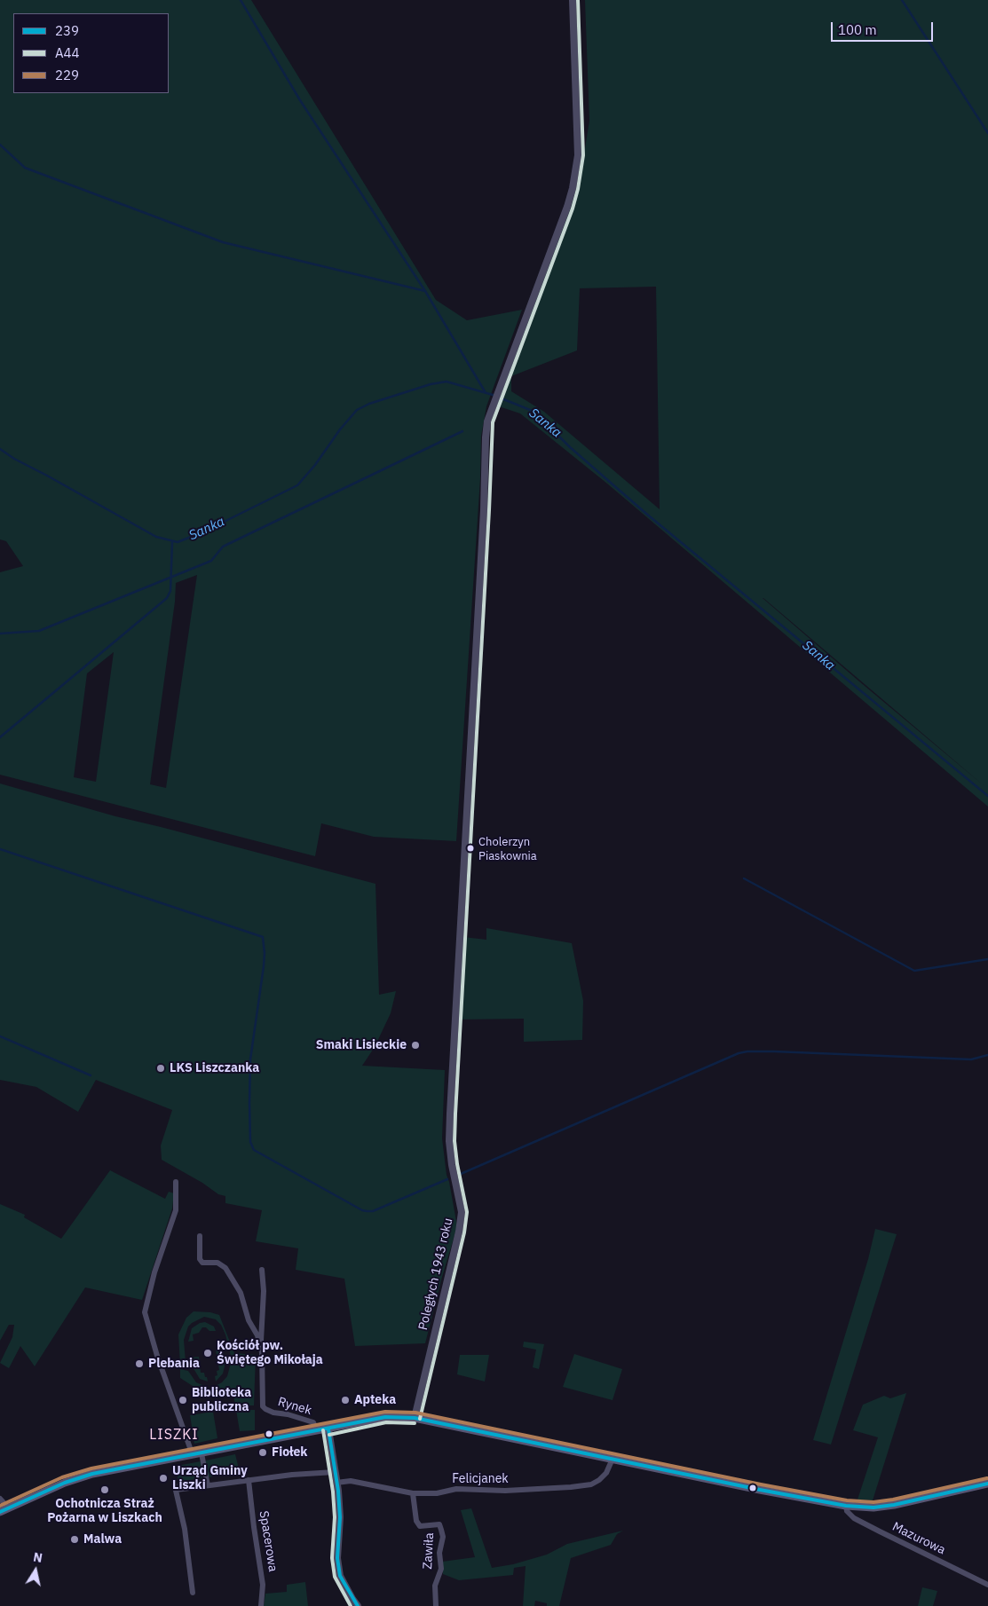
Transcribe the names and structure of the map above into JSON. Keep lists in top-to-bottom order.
{
  "streets": {
    "street": [
      "Poległych 1943 roku",
      "Rynek",
      "Felicjanek",
      "Mazurowa",
      "Spacerowa",
      "Zawiła"
    ]
  },
  "crossings": [
    ["Felicjanek", "Zawiła"]
  ],
  "districts": ["LISZKI"],
  "water": ["Sanka"],
  "places": [
    "Cholerzyn Piaskownia",
    "Smaki Lisieckie",
    "LKS Liszczanka",
    "Kościół pw. Świętego Mikołaja",
    "Plebania",
    "Biblioteka publiczna",
    "Apteka",
    "Fiołek",
    "Urząd Gminy Liszki",
    "Ochotnicza Straż Pożarna w Liszkach",
    "Malwa"
  ],
  "lines": ["transit line A44", "transit line 229", "transit line 239"],
  "legend": ["239", "A44", "229"],
  "scale_bar": "100 m",
  "north": "top"
}
